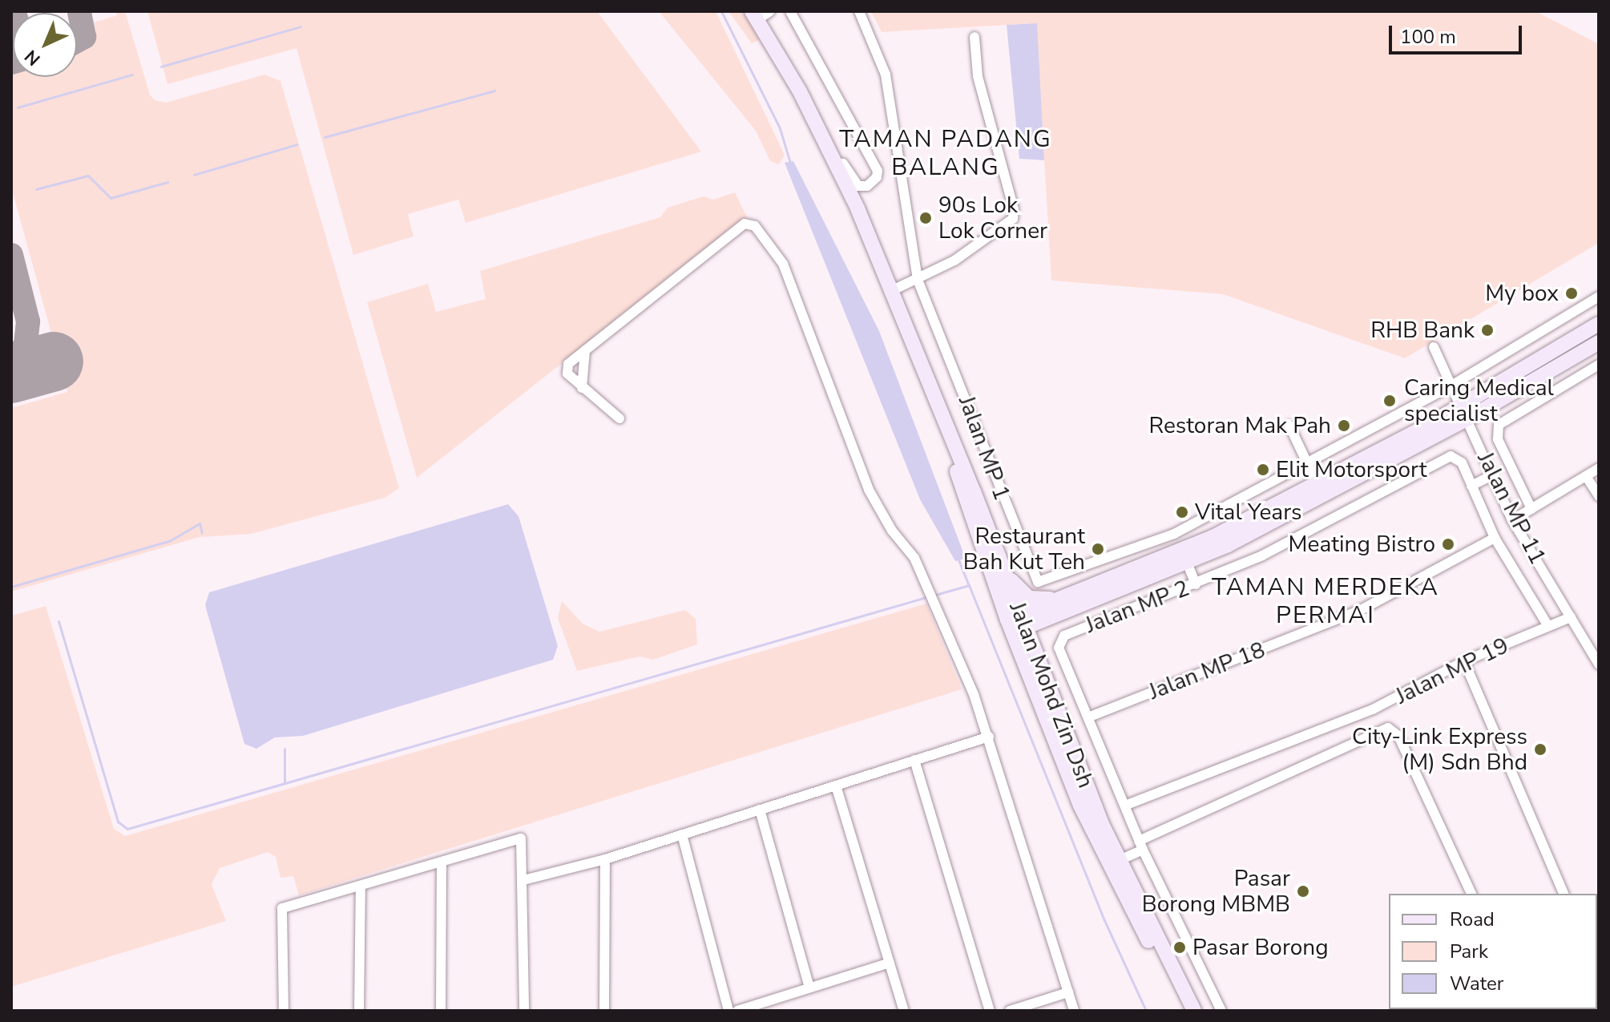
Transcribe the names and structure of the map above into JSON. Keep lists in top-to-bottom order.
{
  "streets": {
    "main road": ["Jalan Mohd Zin Dsh"],
    "street": [
      "Jalan MP 1",
      "Jalan MP 11",
      "Jalan MP 2",
      "Jalan MP 18",
      "Jalan MP 19"
    ]
  },
  "crossings": [
    ["Jalan MP 1", "Jalan MP 11"],
    ["Jalan MP 11", "Jalan MP 19"],
    ["Jalan MP 2", "Jalan MP 18"]
  ],
  "districts": ["TAMAN PADANG BALANG", "TAMAN MERDEKA PERMAI"],
  "places": [
    "90s Lok Lok Corner",
    "My box",
    "RHB Bank",
    "Caring Medical specialist",
    "Restoran Mak Pah",
    "Elit Motorsport",
    "Vital Years",
    "Meating Bistro",
    "Restaurant Bah Kut Teh",
    "City-Link Express (M) Sdn Bhd",
    "Pasar Borong MBMB",
    "Pasar Borong"
  ],
  "legend": ["Road", "Park", "Water"],
  "scale_bar": "100 m",
  "north": "bottom left"
}
